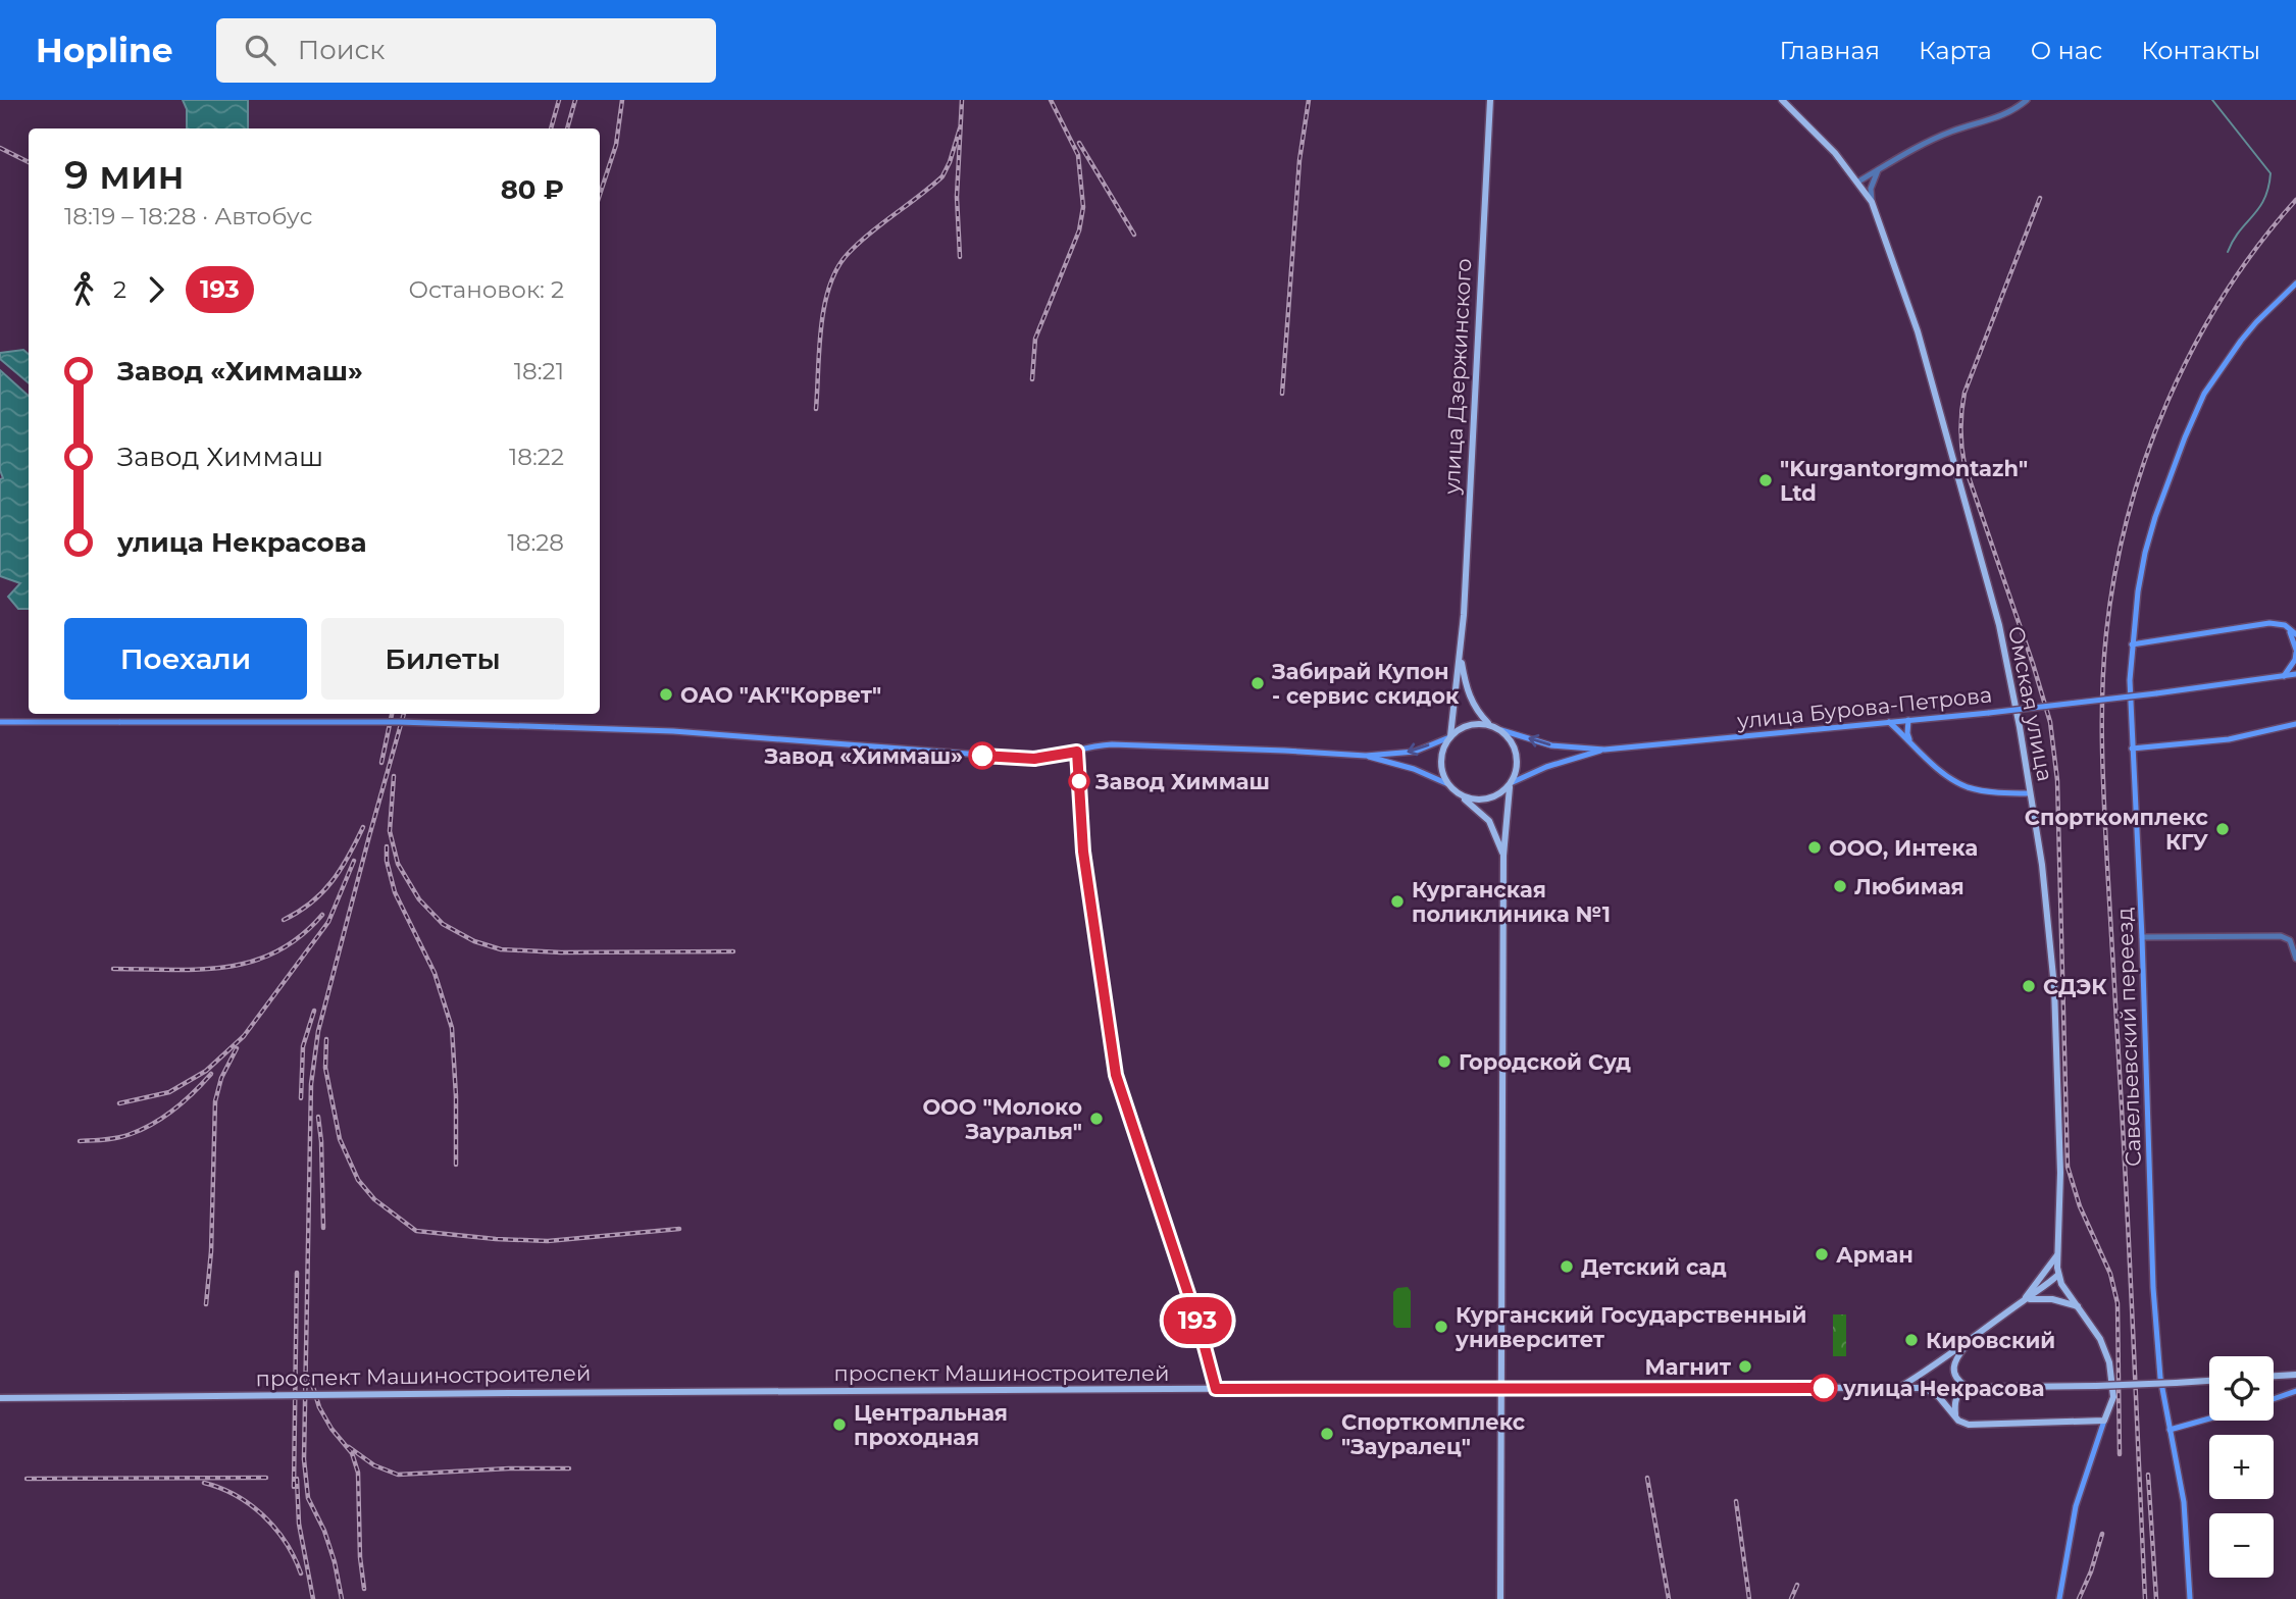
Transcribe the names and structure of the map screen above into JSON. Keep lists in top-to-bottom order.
{
  "streets": {
    "main road": [
      "улица Дзержинского",
      "Омская улица",
      "улица Бурова-Петрова",
      "Савельевский переезд",
      "проспект Машиностроителей"
    ]
  },
  "crossings": [
    ["улица Дзержинского", "улица Бурова-Петрова"]
  ],
  "places": [
    "\"Kurgantorgmontazh\" Ltd",
    "Забирай Купон - сервис скидок",
    "ОАО \"АК\"Корвет\"",
    "Завод «Химмаш»",
    "Завод Химмаш",
    "Спорткомплекс КГУ",
    "ООО, Интека",
    "Любимая",
    "Курганская поликлиника №1",
    "СДЭК",
    "Городской Суд",
    "ООО \"Молоко Зауралья\"",
    "Арман",
    "Детский сад",
    "Курганский Государственный университет",
    "Кировский",
    "Магнит",
    "улица Некрасова",
    "Центральная проходная",
    "Спорткомплекс \"Зауралец\""
  ],
  "lines": ["bus line 193"],
  "page": {
    "header": "Hopline",
    "search": "Поиск",
    "nav": [
      "Главная",
      "Карта",
      "О нас",
      "Контакты"
    ],
    "on_map": "193",
    "heading": ["9 мин", "18:19 – 18:28 · Автобус", "80 ₽"],
    "legs": ["2", "193", "Остановок: 2"],
    "list": [
      {
        "name": "Завод «Химмаш»",
        "value": "18:21"
      },
      {
        "name": "Завод Химмаш",
        "value": "18:22"
      },
      {
        "name": "улица Некрасова",
        "value": "18:28"
      }
    ],
    "buttons": ["Поехали", "Билеты"],
    "map_buttons": ["+", "−"]
  }
}
